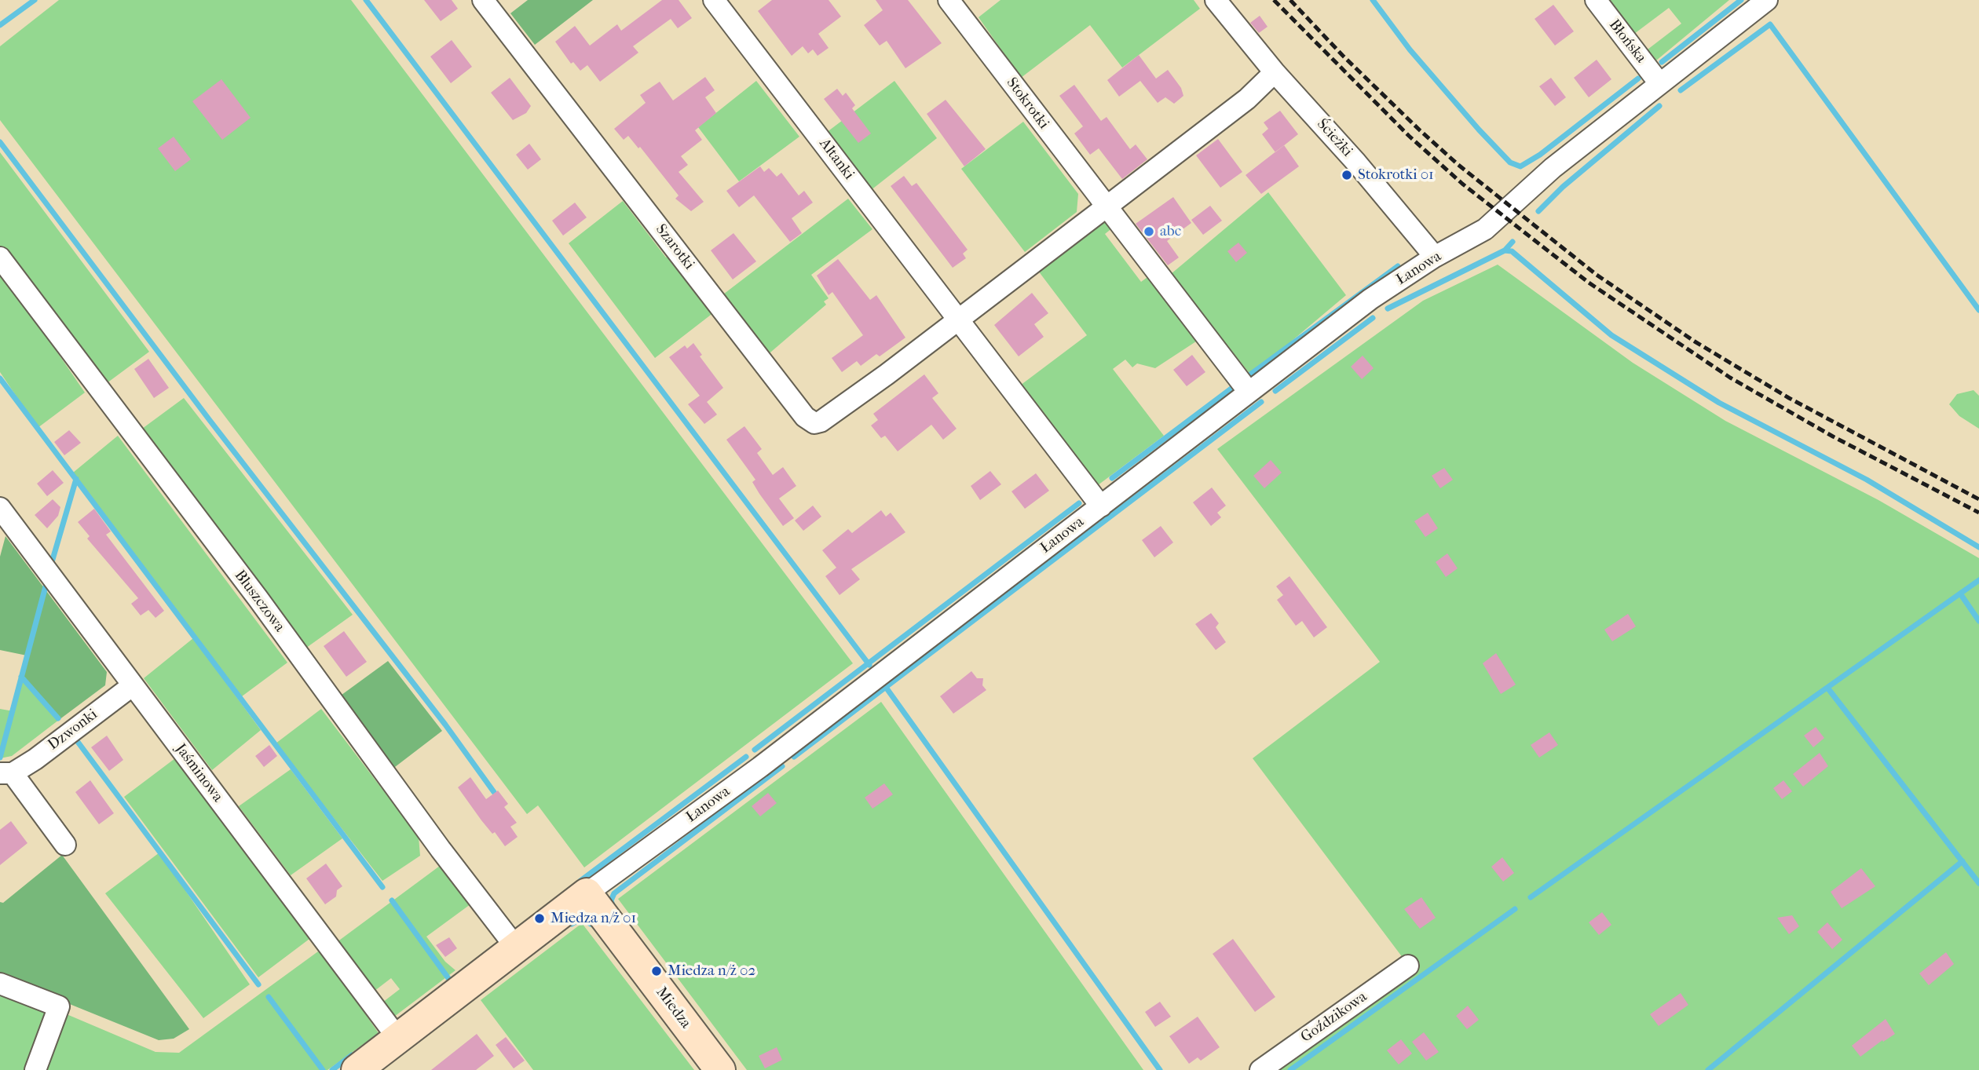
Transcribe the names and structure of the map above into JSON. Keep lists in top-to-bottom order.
{
  "streets": {
    "street": [
      "Błońska",
      "Stokrotki",
      "Ścieżki",
      "Altanki",
      "Szarotki",
      "Łanowa",
      "Bluszczowa",
      "Dzwonki",
      "Jaśminowa",
      "Miedza",
      "Goździkowa"
    ]
  },
  "crossings": [
    ["Błońska", "Łanowa"],
    ["Stokrotki", "Łanowa"],
    ["Ścieżki", "Łanowa"],
    ["Altanki", "Szarotki"],
    ["Altanki", "Łanowa"],
    ["Łanowa", "Bluszczowa"],
    ["Łanowa", "Jaśminowa"],
    ["Łanowa", "Miedza"],
    ["Dzwonki", "Jaśminowa"]
  ],
  "places": [
    "Stokrotki 01",
    "abc",
    "Miedza n/ż 01",
    "Miedza n/ż 02"
  ]
}
